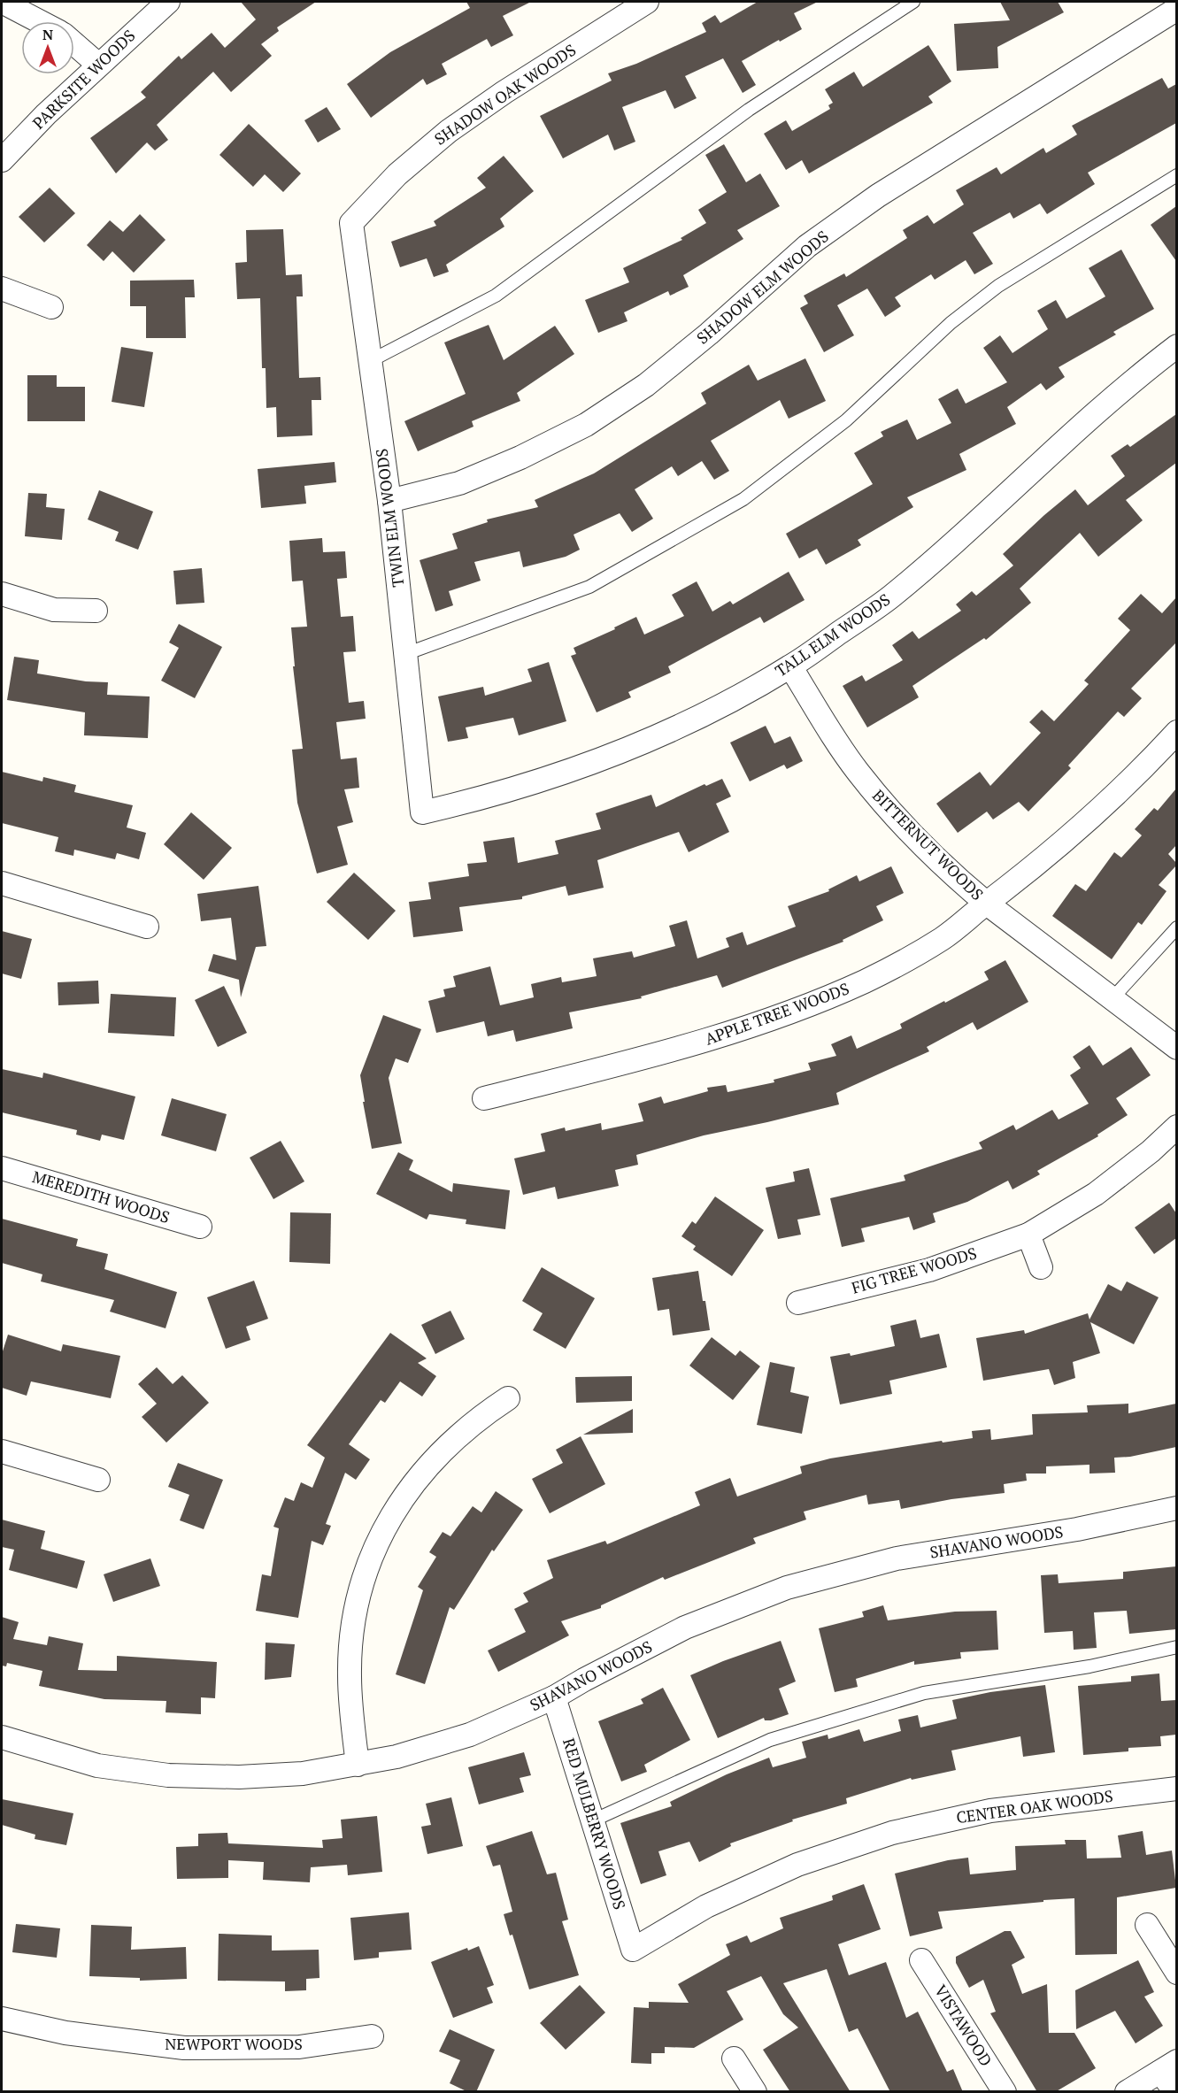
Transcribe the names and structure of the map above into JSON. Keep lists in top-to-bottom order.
{
  "streets": {
    "street": [
      "PARKSITE WOODS",
      "SHADOW OAK WOODS",
      "SHADOW ELM WOODS",
      "TWIN ELM WOODS",
      "TALL ELM WOODS",
      "BITTERNUT WOODS",
      "APPLE TREE WOODS",
      "MEREDITH WOODS",
      "FIG TREE WOODS",
      "SHAVANO WOODS",
      "CENTER OAK WOODS",
      "RED MULBERRY WOODS",
      "VISTAWOOD",
      "NEWPORT WOODS"
    ]
  },
  "crossings": [
    ["SHADOW OAK WOODS", "TWIN ELM WOODS"],
    ["SHADOW ELM WOODS", "TWIN ELM WOODS"],
    ["TWIN ELM WOODS", "TALL ELM WOODS"],
    ["TALL ELM WOODS", "BITTERNUT WOODS"],
    ["BITTERNUT WOODS", "APPLE TREE WOODS"],
    ["SHAVANO WOODS", "RED MULBERRY WOODS"],
    ["CENTER OAK WOODS", "RED MULBERRY WOODS"]
  ],
  "north": "top"
}
